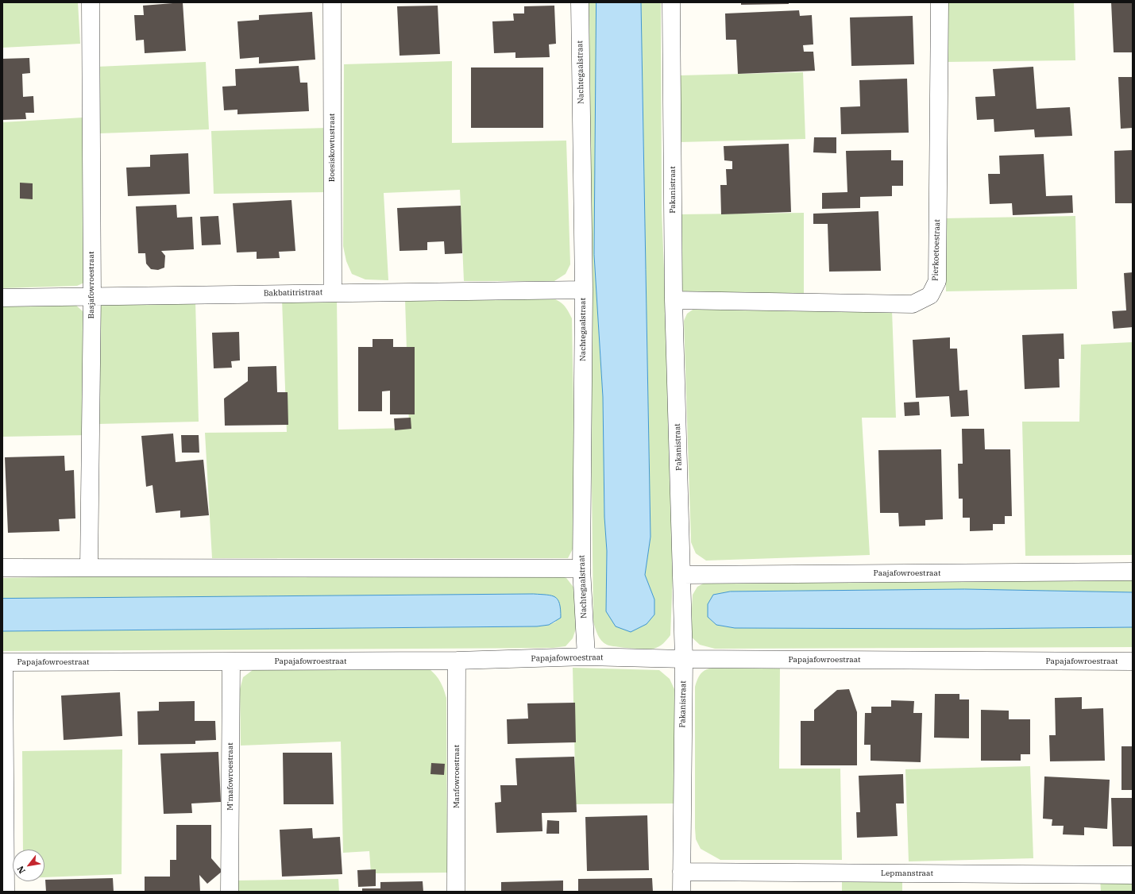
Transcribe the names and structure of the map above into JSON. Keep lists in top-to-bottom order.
{
  "streets": {
    "street": [
      "Nachtegaalstraat",
      "Boesiskowtustraat",
      "Pakanistraat",
      "Pierkoetoestraat",
      "Basjafowroestraat",
      "Bakbatitristraat",
      "Paajafowroestraat",
      "Papajafowroestraat",
      "M'mafowroestraat",
      "Manfowroestraat",
      "Lepmanstraat"
    ]
  },
  "crossings": [
    ["Nachtegaalstraat", "Bakbatitristraat"],
    ["Nachtegaalstraat", "Papajafowroestraat"],
    ["Boesiskowtustraat", "Bakbatitristraat"],
    ["Pakanistraat", "Pierkoetoestraat"],
    ["Pakanistraat", "Paajafowroestraat"],
    ["Pakanistraat", "Papajafowroestraat"],
    ["Pakanistraat", "Lepmanstraat"],
    ["Basjafowroestraat", "Bakbatitristraat"],
    ["Papajafowroestraat", "M'mafowroestraat"],
    ["Papajafowroestraat", "Manfowroestraat"]
  ],
  "north": "bottom left"
}
